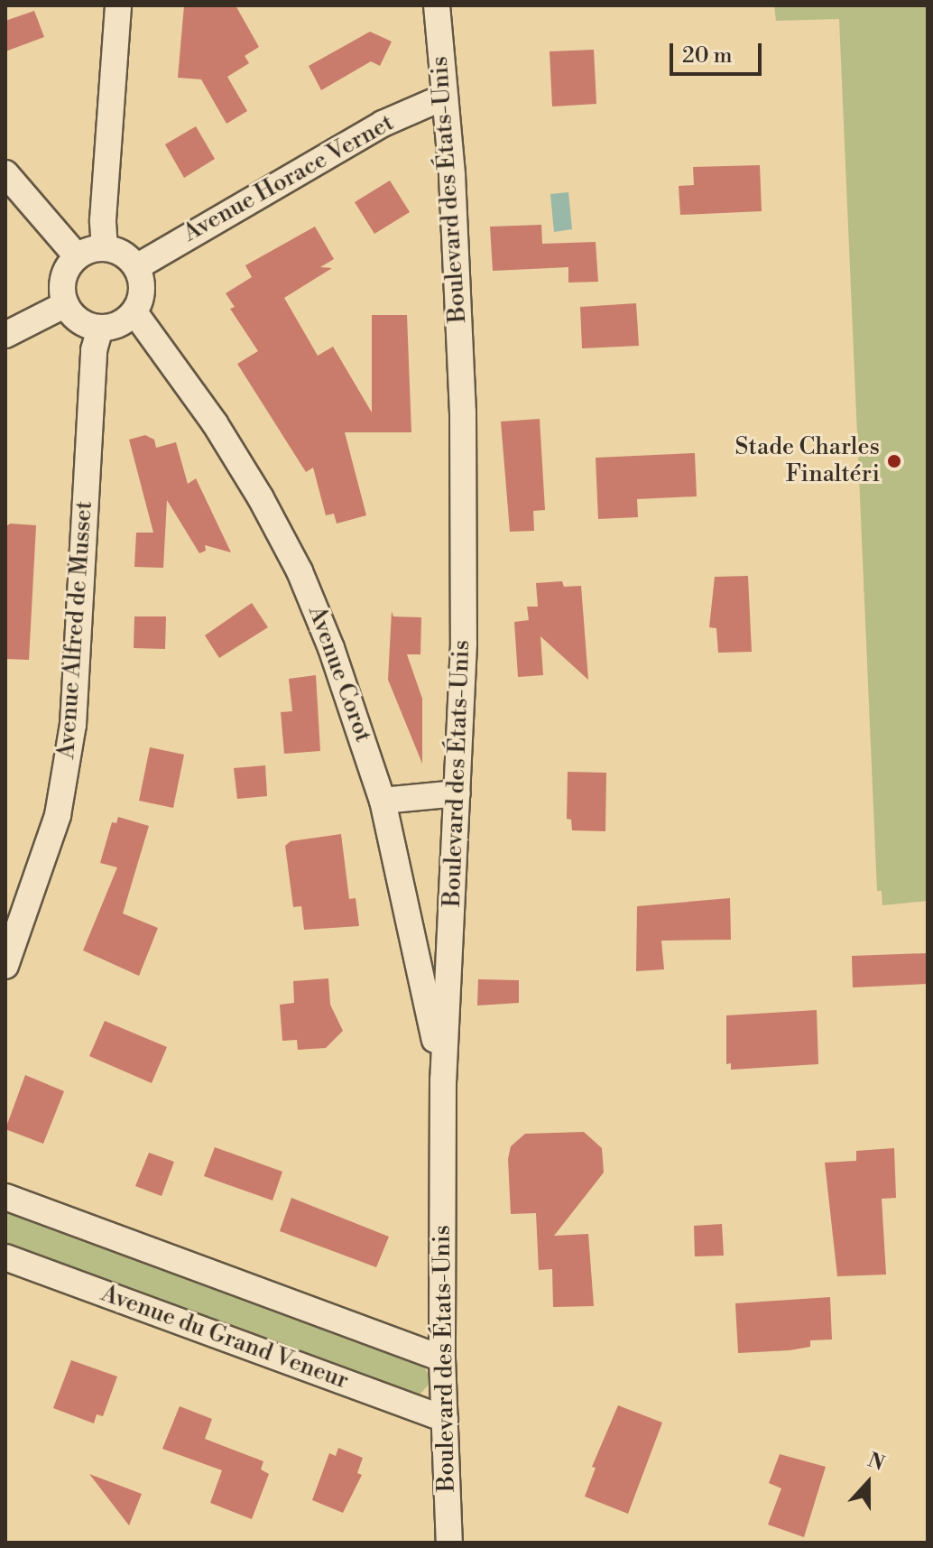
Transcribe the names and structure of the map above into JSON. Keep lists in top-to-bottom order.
{
  "streets": {
    "street": [
      "Avenue Horace Vernet",
      "Boulevard des États-Unis",
      "Avenue Alfred de Musset",
      "Avenue Corot",
      "Avenue du Grand Veneur"
    ]
  },
  "crossings": [
    ["Avenue Horace Vernet", "Boulevard des États-Unis"],
    ["Avenue Horace Vernet", "Avenue Alfred de Musset"],
    ["Avenue Horace Vernet", "Avenue Corot"],
    ["Boulevard des États-Unis", "Avenue Corot"],
    ["Boulevard des États-Unis", "Avenue du Grand Veneur"],
    ["Avenue Alfred de Musset", "Avenue Corot"]
  ],
  "places": ["Stade Charles Finaltéri"],
  "scale_bar": "20 m",
  "north": "top"
}
